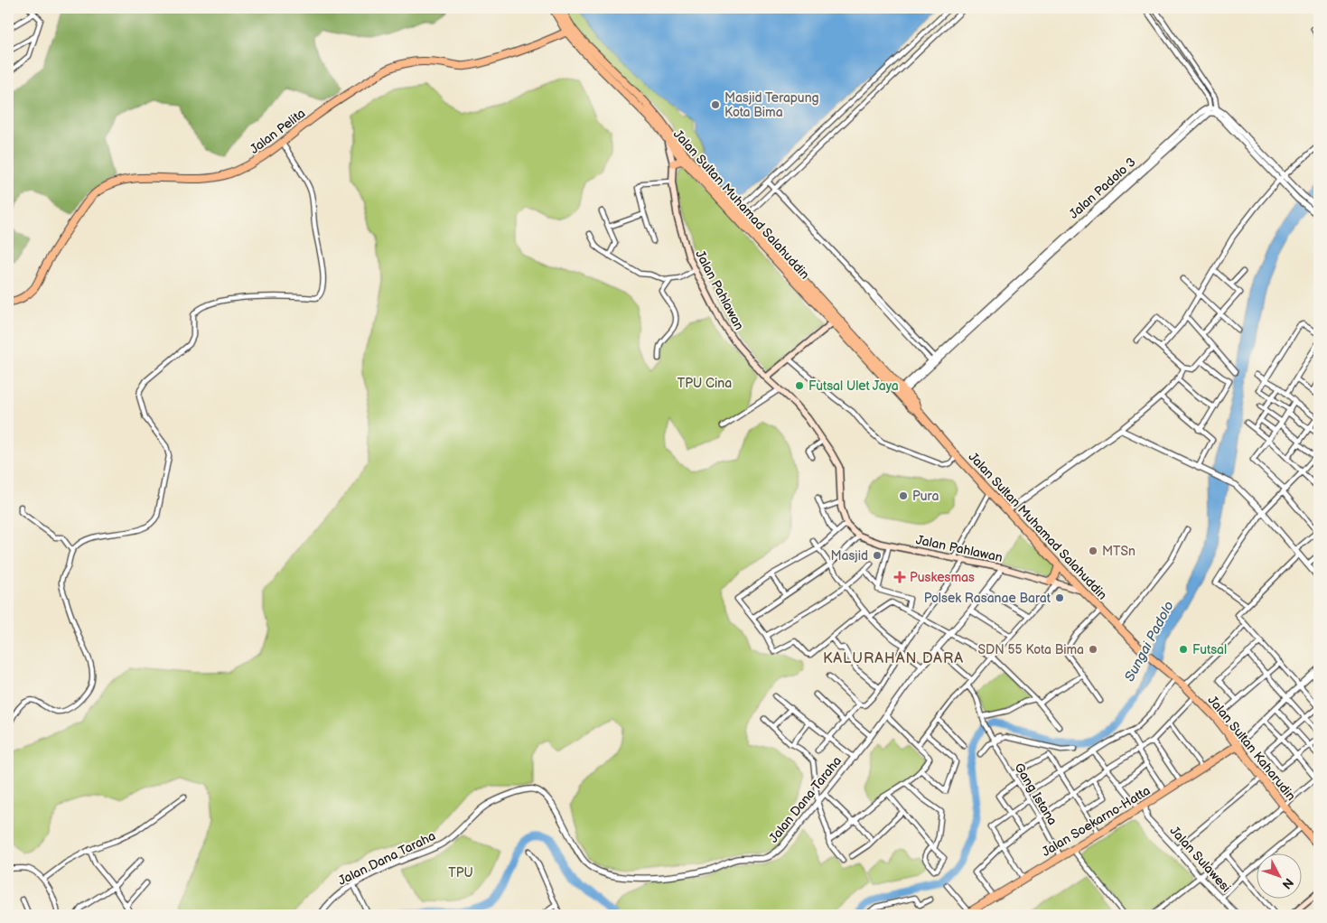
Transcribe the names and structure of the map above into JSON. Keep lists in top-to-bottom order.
{
  "streets": {
    "highway": [
      "Jalan Pelita",
      "Jalan Sultan Muhamad Salahuddin",
      "Jalan Sultan Kaharudin",
      "Jalan Soekarno-Hatta"
    ],
    "main road": ["Jalan Pahlawan"],
    "street": [
      "Jalan Padolo 3",
      "Gang Istana",
      "Jalan Dana Taraha",
      "Jalan Sulawesi"
    ]
  },
  "crossings": [
    ["Jalan Pelita", "Jalan Sultan Muhamad Salahuddin"],
    ["Jalan Padolo 3", "Jalan Sultan Muhamad Salahuddin"],
    ["Jalan Sultan Muhamad Salahuddin", "Jalan Pahlawan"],
    ["Jalan Sultan Muhamad Salahuddin", "Jalan Sultan Kaharudin"],
    ["Jalan Pahlawan", "Jalan Dana Taraha"],
    ["Jalan Sultan Kaharudin", "Jalan Soekarno-Hatta"],
    ["Gang Istana", "Jalan Soekarno-Hatta"],
    ["Jalan Soekarno-Hatta", "Jalan Sulawesi"]
  ],
  "districts": ["KALURAHAN DARA"],
  "water": ["Sungai Padolo"],
  "parks": ["TPU Cina", "TPU"],
  "places": {
    "other": [
      "Masjid Terapung Kota Bima",
      "Futsal Ulet Jaya",
      "Pura",
      "MTSn",
      "Masjid",
      "Polsek Rasanae Barat",
      "SDN 55 Kota Bima",
      "Futsal"
    ],
    "health": ["Puskesmas"]
  },
  "north": "bottom right"
}
